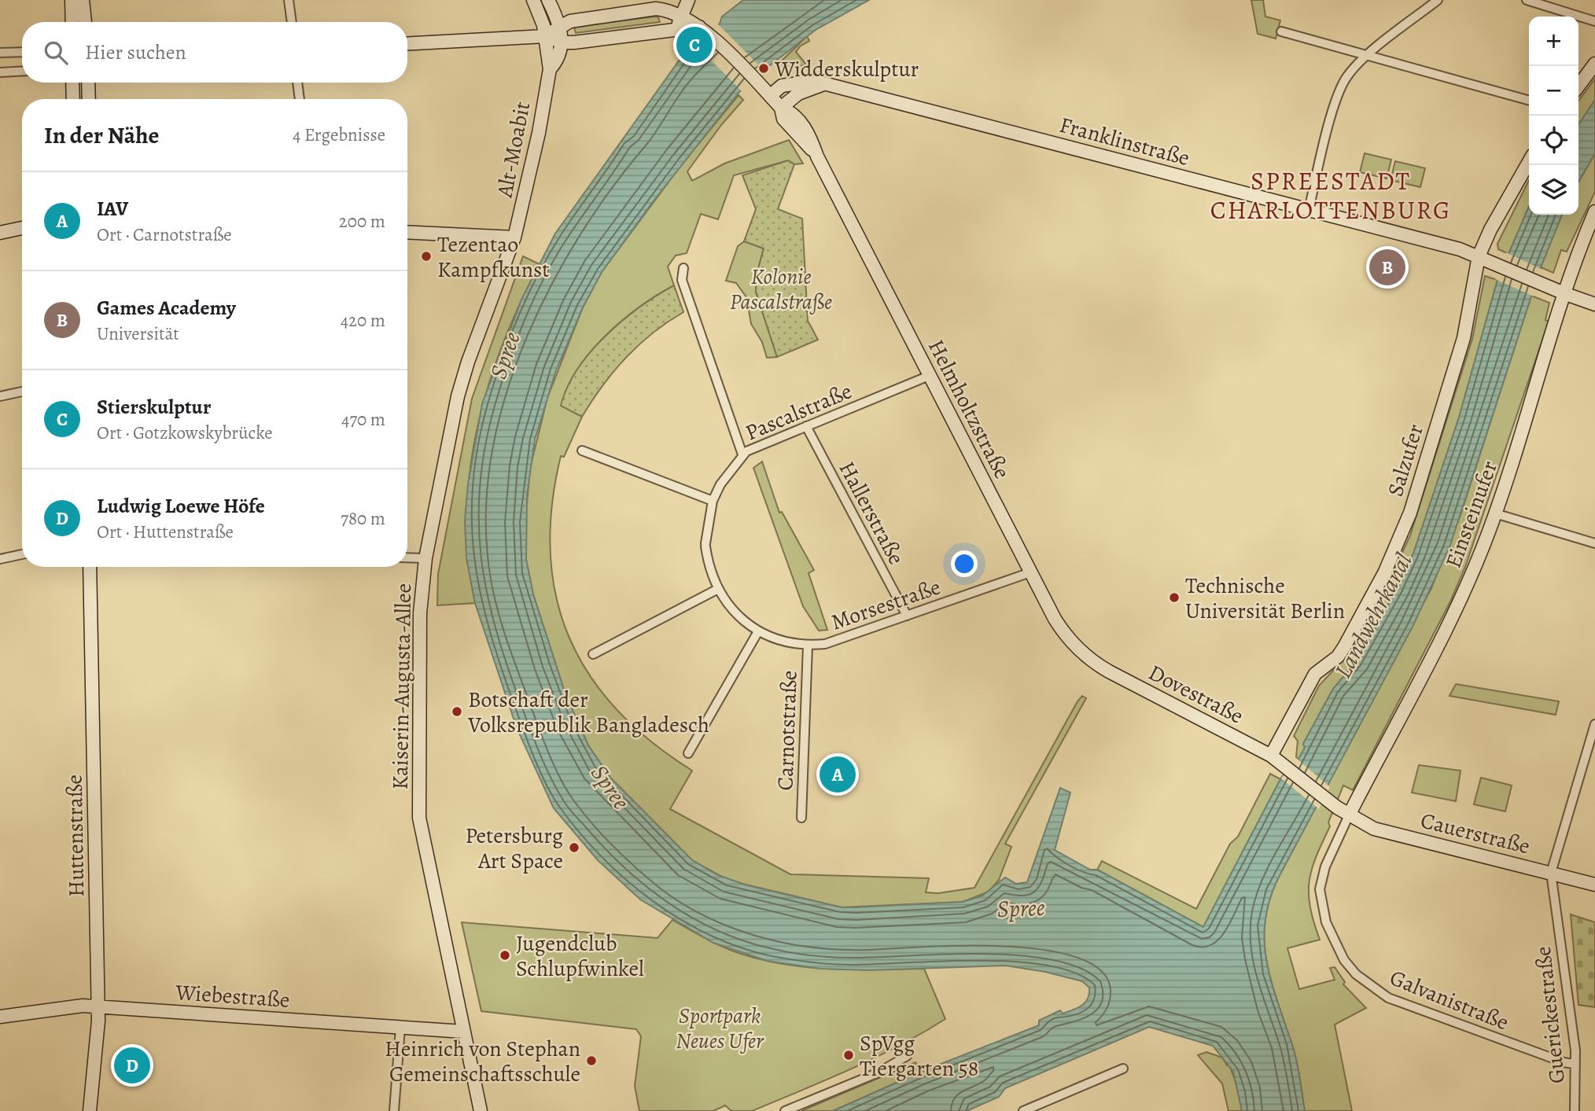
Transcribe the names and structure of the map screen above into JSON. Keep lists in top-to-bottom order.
{
  "streets": {
    "street": [
      "Franklinstraße",
      "Alt-Moabit",
      "Helmholtzstraße",
      "Pascalstraße",
      "Salzufer",
      "Hallerstraße",
      "Einsteinufer",
      "Morsestraße",
      "Kaiserin-Augusta-Allee",
      "Dovestraße",
      "Carnotstraße",
      "Cauerstraße",
      "Huttenstraße",
      "Wiebestraße",
      "Galvanistraße",
      "Guerickestraße"
    ]
  },
  "crossings": [
    ["Franklinstraße", "Helmholtzstraße"],
    ["Franklinstraße", "Salzufer"],
    ["Franklinstraße", "Einsteinufer"],
    ["Alt-Moabit", "Kaiserin-Augusta-Allee"],
    ["Helmholtzstraße", "Pascalstraße"],
    ["Helmholtzstraße", "Morsestraße"],
    ["Helmholtzstraße", "Dovestraße"],
    ["Pascalstraße", "Hallerstraße"],
    ["Pascalstraße", "Morsestraße"],
    ["Pascalstraße", "Carnotstraße"],
    ["Salzufer", "Dovestraße"],
    ["Hallerstraße", "Morsestraße"],
    ["Einsteinufer", "Cauerstraße"],
    ["Einsteinufer", "Galvanistraße"],
    ["Morsestraße", "Carnotstraße"],
    ["Kaiserin-Augusta-Allee", "Wiebestraße"],
    ["Dovestraße", "Cauerstraße"],
    ["Cauerstraße", "Galvanistraße"],
    ["Cauerstraße", "Guerickestraße"],
    ["Huttenstraße", "Wiebestraße"],
    ["Galvanistraße", "Guerickestraße"]
  ],
  "districts": ["SPREESTADT CHARLOTTENBURG"],
  "water": ["Spree", "Landwehrkanal"],
  "parks": ["Kolonie Pascalstraße", "Sportpark Neues Ufer"],
  "places": [
    "Widderskulptur",
    "Tezentao Kampfkunst",
    "Technische Universität Berlin",
    "Botschaft der Volksrepublik Bangladesch",
    "Petersburg Art Space",
    "Jugendclub Schlupfwinkel",
    "SpVgg Tiergarten 58",
    "Heinrich von Stephan Gemeinschaftsschule"
  ],
  "page": {
    "map_buttons": ["+", "−"],
    "search": "Hier suchen",
    "pins": [
      "C",
      "B",
      "A",
      "D"
    ],
    "heading": ["In der Nähe", "4 Ergebnisse"],
    "list": [
      {
        "mark": "A",
        "name": "IAV",
        "note": "Ort · Carnotstraße",
        "value": "200 m"
      },
      {
        "mark": "B",
        "name": "Games Academy",
        "note": "Universität",
        "value": "420 m"
      },
      {
        "mark": "C",
        "name": "Stierskulptur",
        "note": "Ort · Gotzkowskybrücke",
        "value": "470 m"
      },
      {
        "mark": "D",
        "name": "Ludwig Loewe Höfe",
        "note": "Ort · Huttenstraße",
        "value": "780 m"
      }
    ]
  }
}
